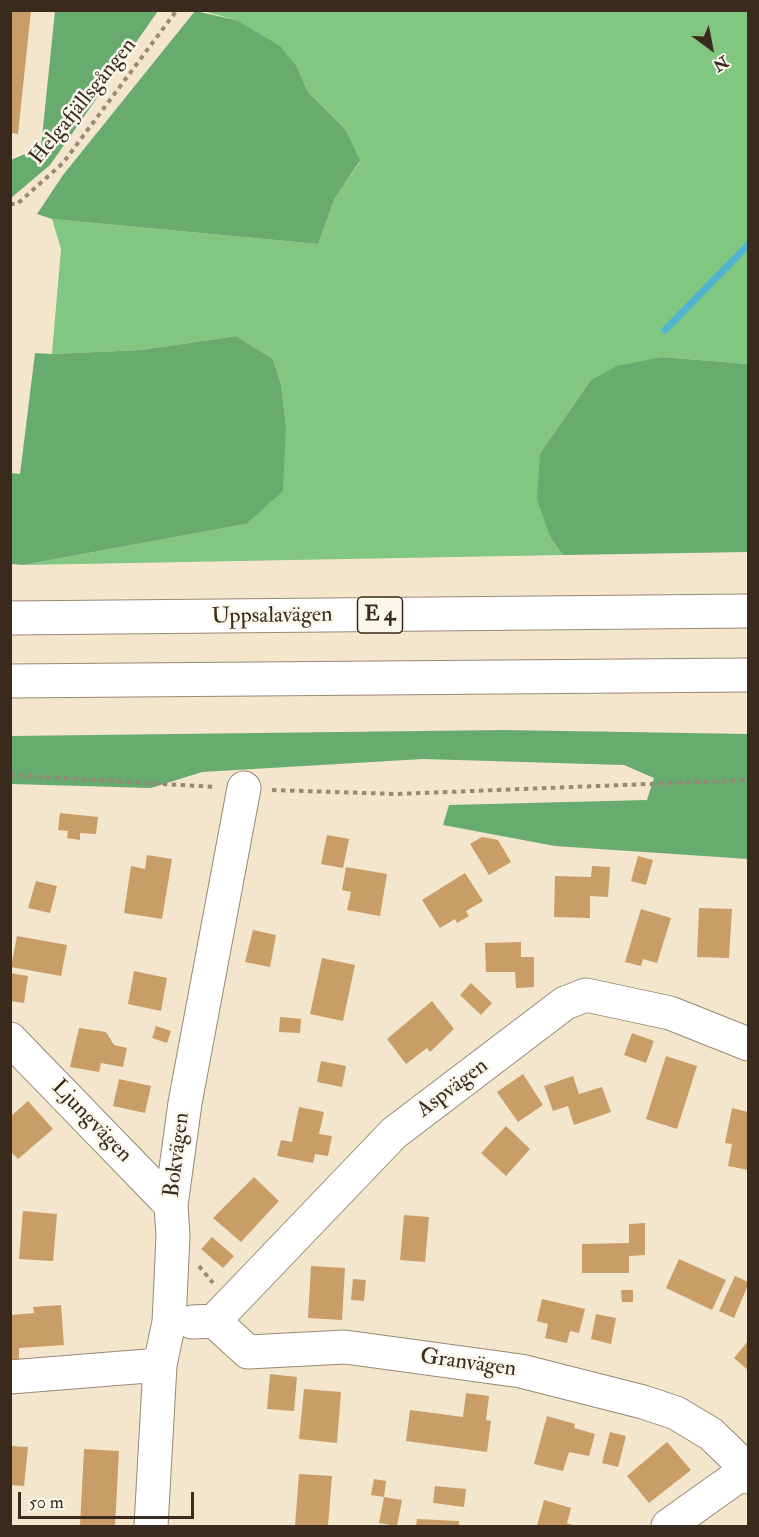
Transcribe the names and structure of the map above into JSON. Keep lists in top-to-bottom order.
{
  "streets": {
    "main road": [
      "E 4",
      "Uppsalavägen",
      "Aspvägen",
      "Ljungvägen",
      "Bokvägen",
      "Granvägen"
    ],
    "path": ["Helgafjällsgången"]
  },
  "crossings": [
    ["Aspvägen", "Granvägen"],
    ["Ljungvägen", "Bokvägen"]
  ],
  "scale_bar": "50 m",
  "north": "bottom right"
}
